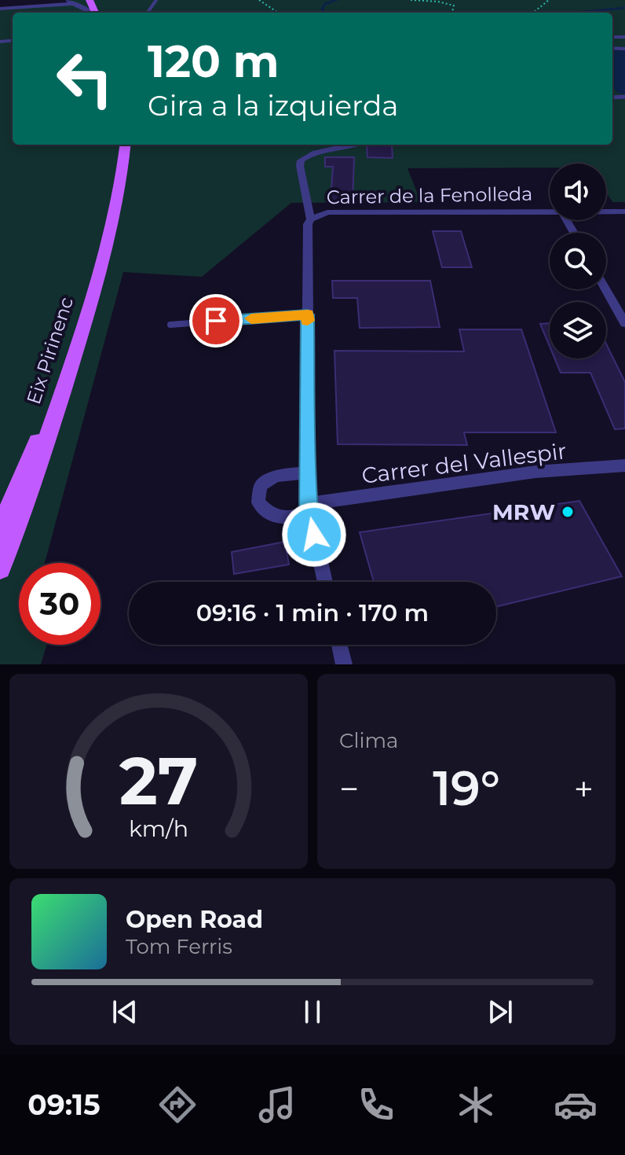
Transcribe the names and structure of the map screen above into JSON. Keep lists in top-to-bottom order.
{
  "streets": {
    "main road": ["Eix Pirinenc"],
    "street": ["Carrer de la Fenolleda", "Carrer del Vallespir"]
  },
  "places": ["MRW"],
  "page": {
    "turn": ["120 m", "Gira a la izquierda"],
    "limit": "30",
    "trip": "09:16 · 1 min · 170 m",
    "tile": "Clima",
    "heat": ["−", "19°", "+"],
    "song": ["Open Road", "Tom Ferris"],
    "tabs": "09:15",
    "gauge": ["27", "km/h"]
  }
}
